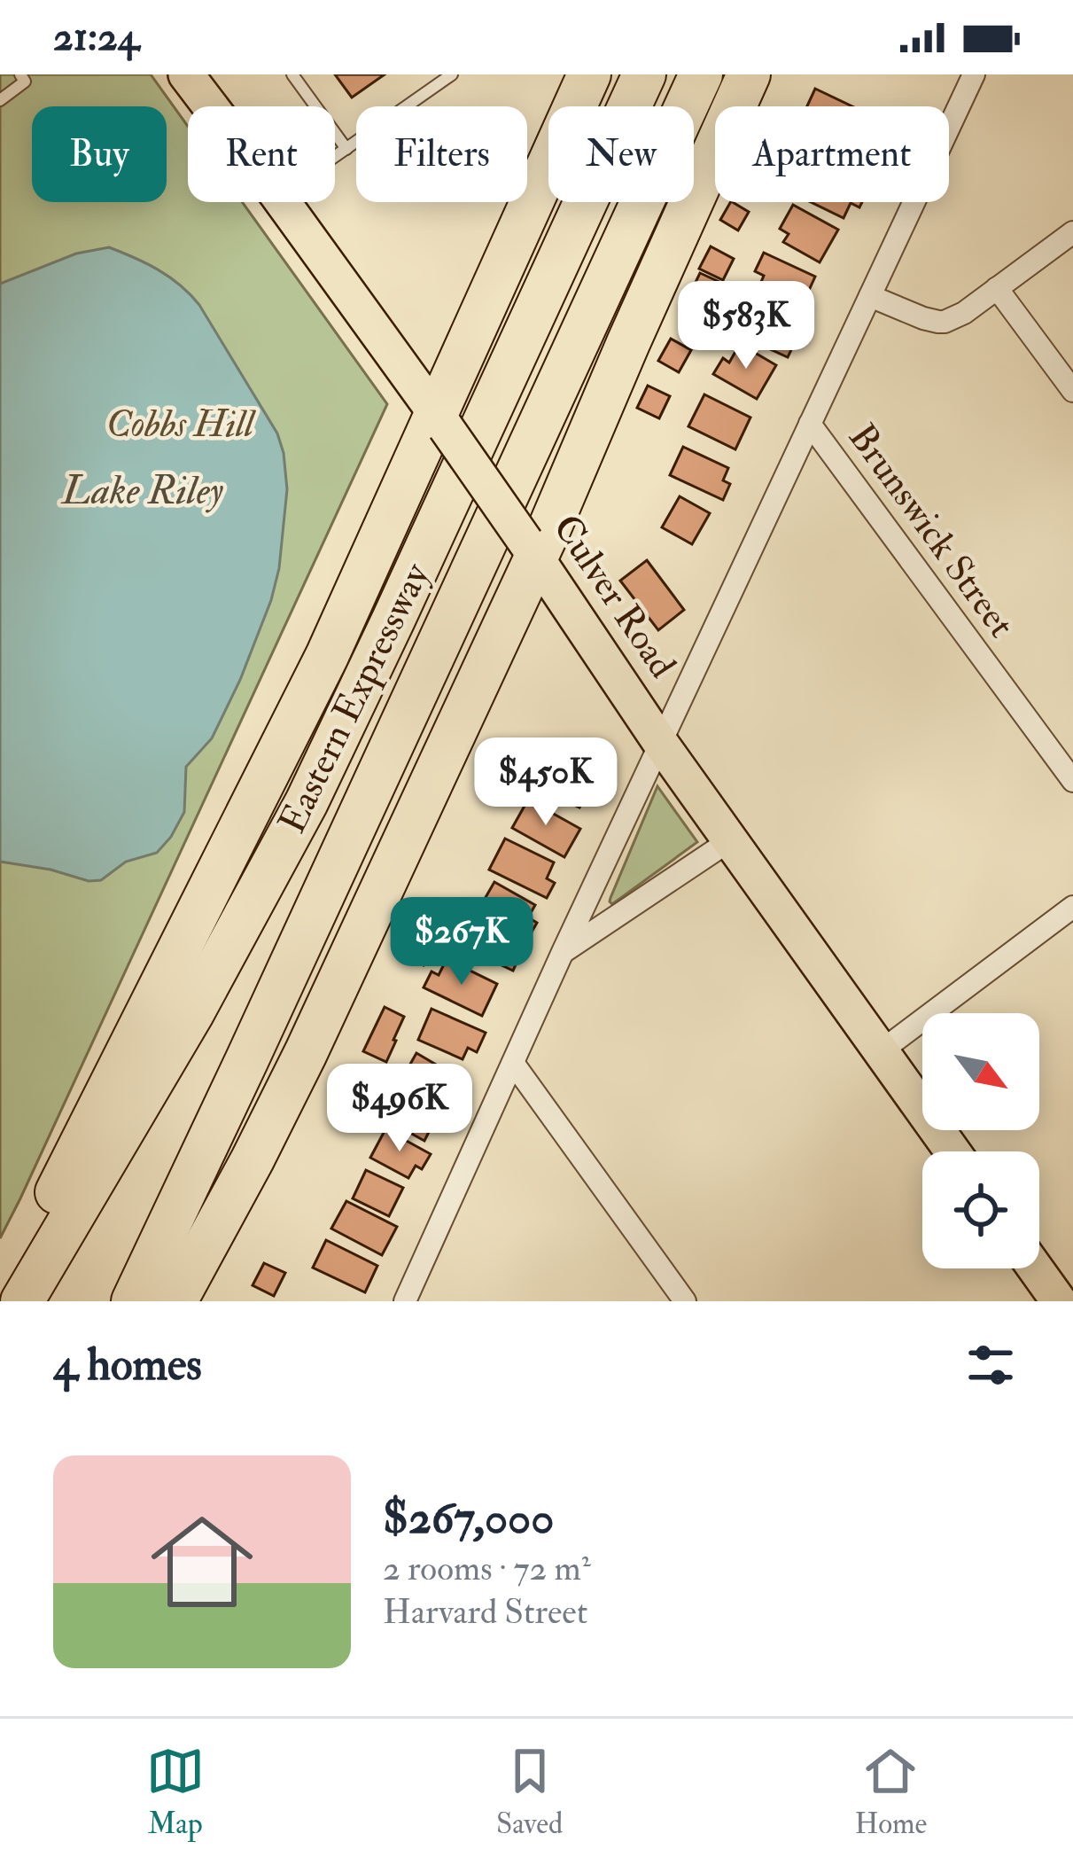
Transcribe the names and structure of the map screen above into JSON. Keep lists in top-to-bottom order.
{
  "streets": {
    "highway": ["Eastern Expressway"],
    "main road": ["Culver Road"],
    "street": ["Brunswick Street"]
  },
  "water": ["Lake Riley"],
  "parks": ["Cobbs Hill"],
  "north": "bottom right",
  "page": {
    "status": "21:24",
    "chip": [
      "Buy",
      "Rent",
      "Filters",
      "New",
      "Apartment"
    ],
    "price": [
      "$583K",
      "$450K",
      "$267K",
      "$496K"
    ],
    "heading": "4 homes",
    "list": [
      {
        "name": "$267,000",
        "note": "2 rooms · 72 m² · Harvard Street"
      }
    ],
    "tabs": ["Map", "Saved", "Home"]
  }
}
